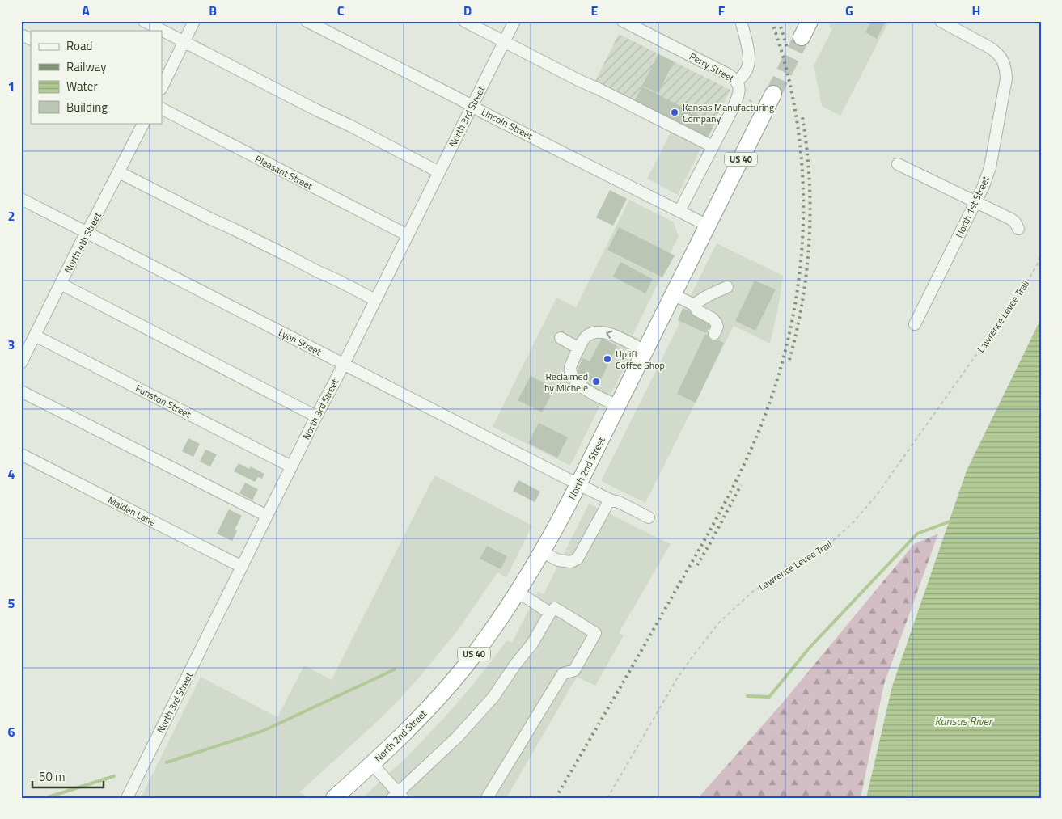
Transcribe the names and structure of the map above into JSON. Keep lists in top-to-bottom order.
{
  "streets": {
    "highway": ["US 40", "North 2nd Street"],
    "street": [
      "Perry Street",
      "North 3rd Street",
      "Lincoln Street",
      "Pleasant Street",
      "North 1st Street",
      "North 4th Street",
      "Lyon Street",
      "Funston Street",
      "Maiden Lane"
    ],
    "path": ["Lawrence Levee Trail"]
  },
  "crossings": [
    ["Perry Street", "Lincoln Street"],
    ["North 3rd Street", "Lincoln Street"],
    ["North 3rd Street", "Pleasant Street"],
    ["North 3rd Street", "Lyon Street"],
    ["North 3rd Street", "Funston Street"],
    ["North 3rd Street", "Maiden Lane"],
    ["Lincoln Street", "North 2nd Street"],
    ["North 4th Street", "Lyon Street"],
    ["North 4th Street", "Funston Street"],
    ["Lyon Street", "North 2nd Street"]
  ],
  "water": ["Kansas River"],
  "places": ["Kansas Manufacturing Company", "Uplift Coffee Shop", "Reclaimed by Michele"],
  "legend": [
    "Road",
    "Railway",
    "Water",
    "Building"
  ],
  "scale_bar": "50 m",
  "grid": {
    "columns": [
      "A",
      "B",
      "C",
      "D",
      "E",
      "F",
      "G",
      "H"
    ],
    "rows": [
      "1",
      "2",
      "3",
      "4",
      "5",
      "6"
    ]
  }
}
